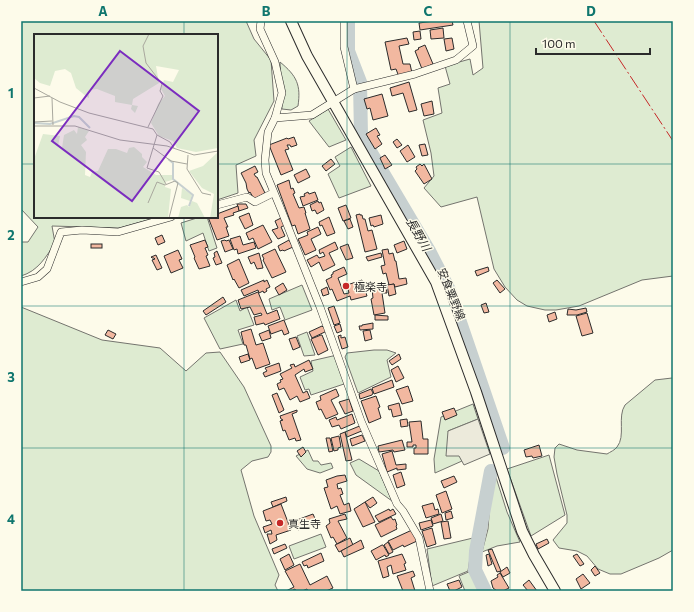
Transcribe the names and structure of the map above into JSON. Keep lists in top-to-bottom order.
{
  "streets": {
    "main road": ["安食粟野線"]
  },
  "water": ["長野川"],
  "places": ["極楽寺", "真生寺"],
  "scale_bar": "100 m",
  "grid": {
    "columns": [
      "A",
      "B",
      "C",
      "D"
    ],
    "rows": [
      "1",
      "2",
      "3",
      "4"
    ]
  }
}
